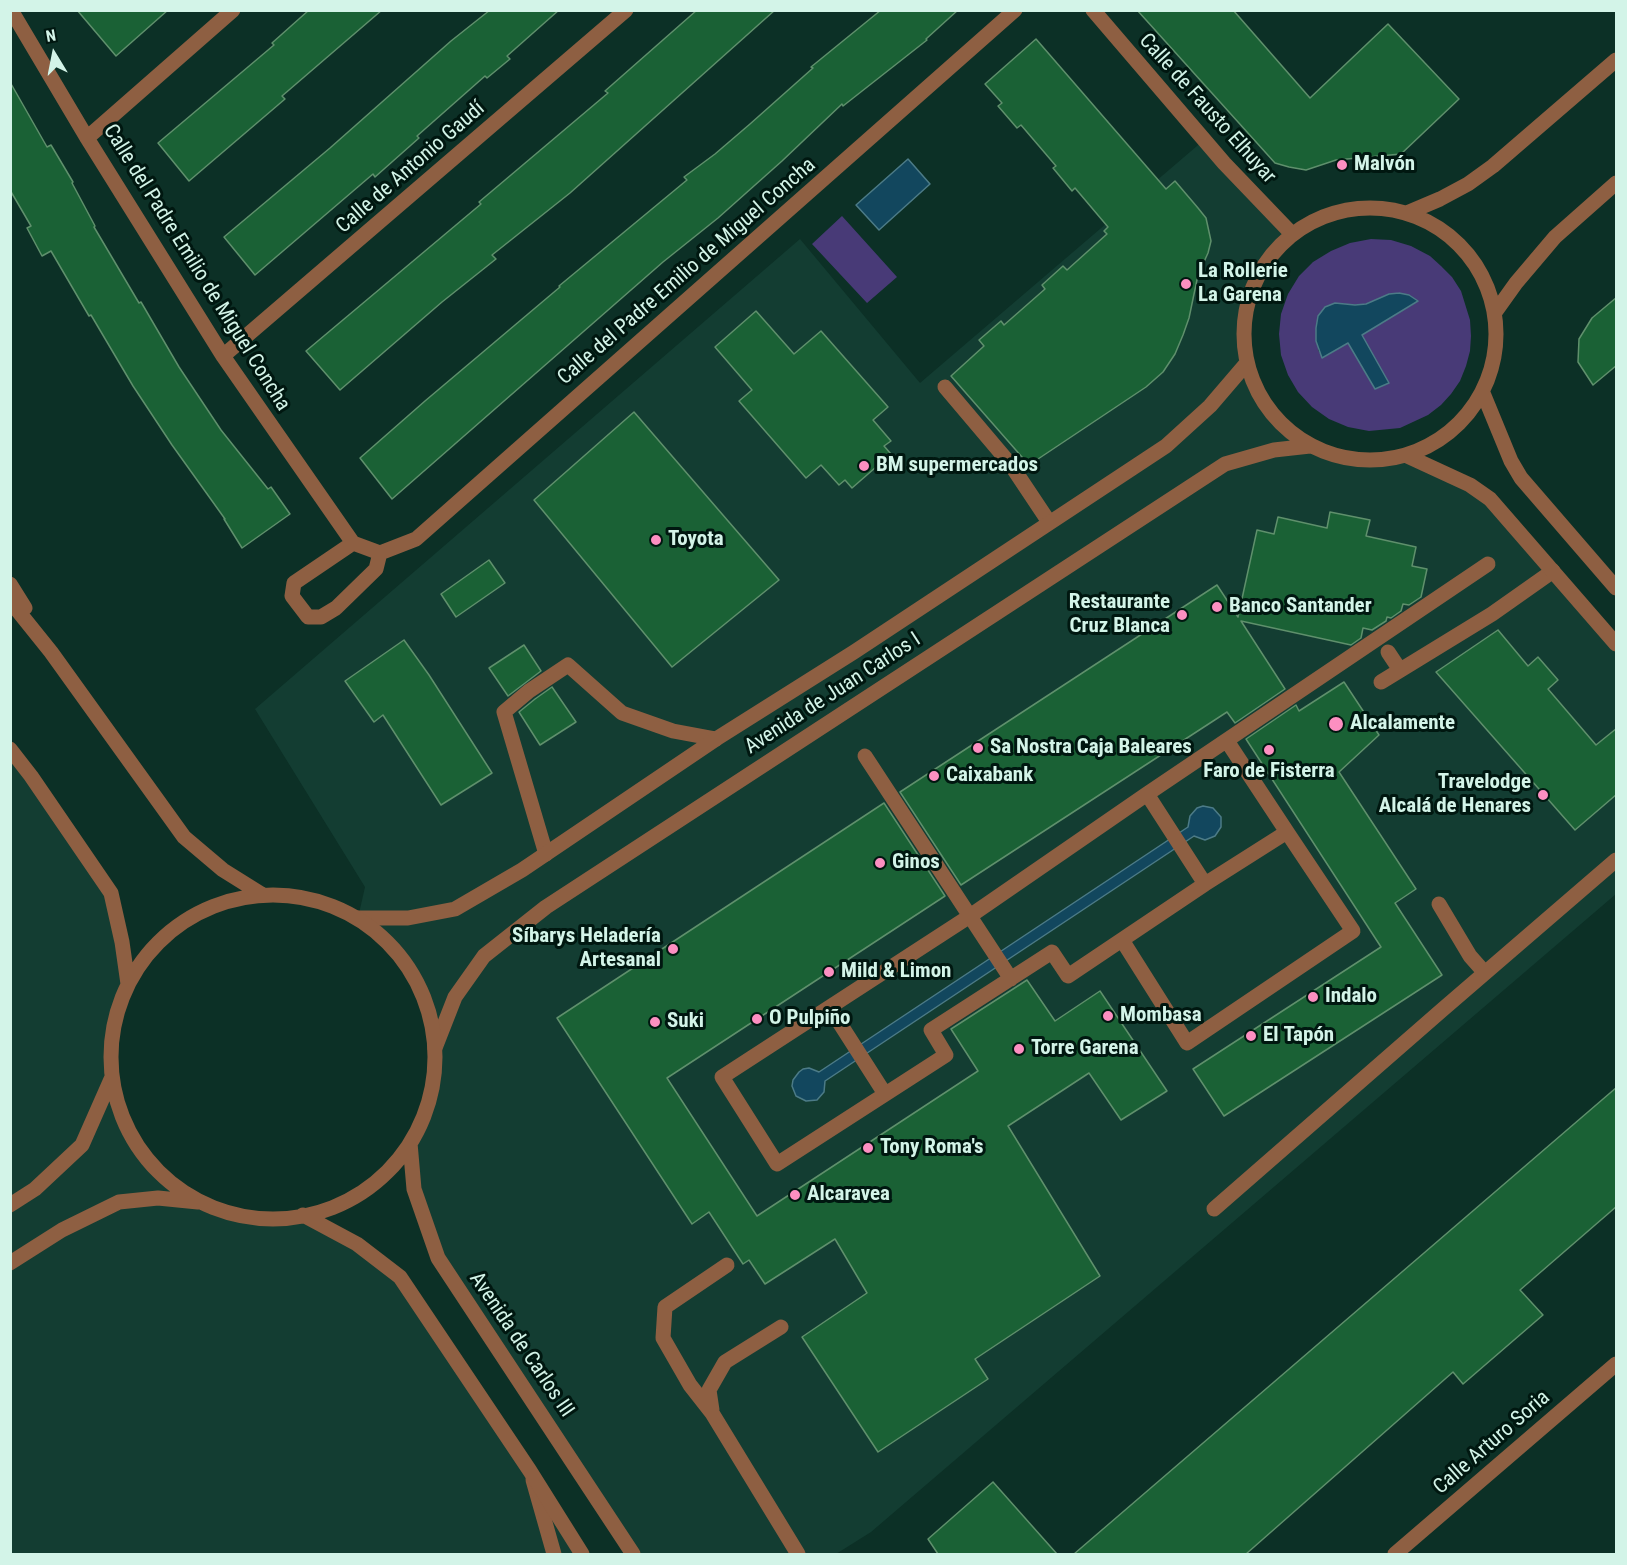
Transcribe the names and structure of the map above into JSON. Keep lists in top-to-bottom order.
{
  "streets": {
    "street": [
      "Calle de Fausto Elhuyar",
      "Calle de Antonio Gaudí",
      "Calle del Padre Emilio de Miguel Concha",
      "Avenida de Juan Carlos I",
      "Avenida de Carlos III",
      "Calle Arturo Soria"
    ]
  },
  "crossings": [
    ["Calle de Antonio Gaudí", "Calle del Padre Emilio de Miguel Concha"]
  ],
  "places": [
    "Malvón",
    "La Rollerie La Garena",
    "BM supermercados",
    "Toyota",
    "Banco Santander",
    "Restaurante Cruz Blanca",
    "Alcalamente",
    "Sa Nostra Caja Baleares",
    "Faro de Fisterra",
    "Caixabank",
    "Travelodge Alcalá de Henares",
    "Ginos",
    "Síbarys Heladería Artesanal",
    "Mild & Limon",
    "Indalo",
    "Mombasa",
    "O Pulpiño",
    "Suki",
    "El Tapón",
    "Torre Garena",
    "Tony Roma's",
    "Alcaravea"
  ],
  "north": "top"
}
